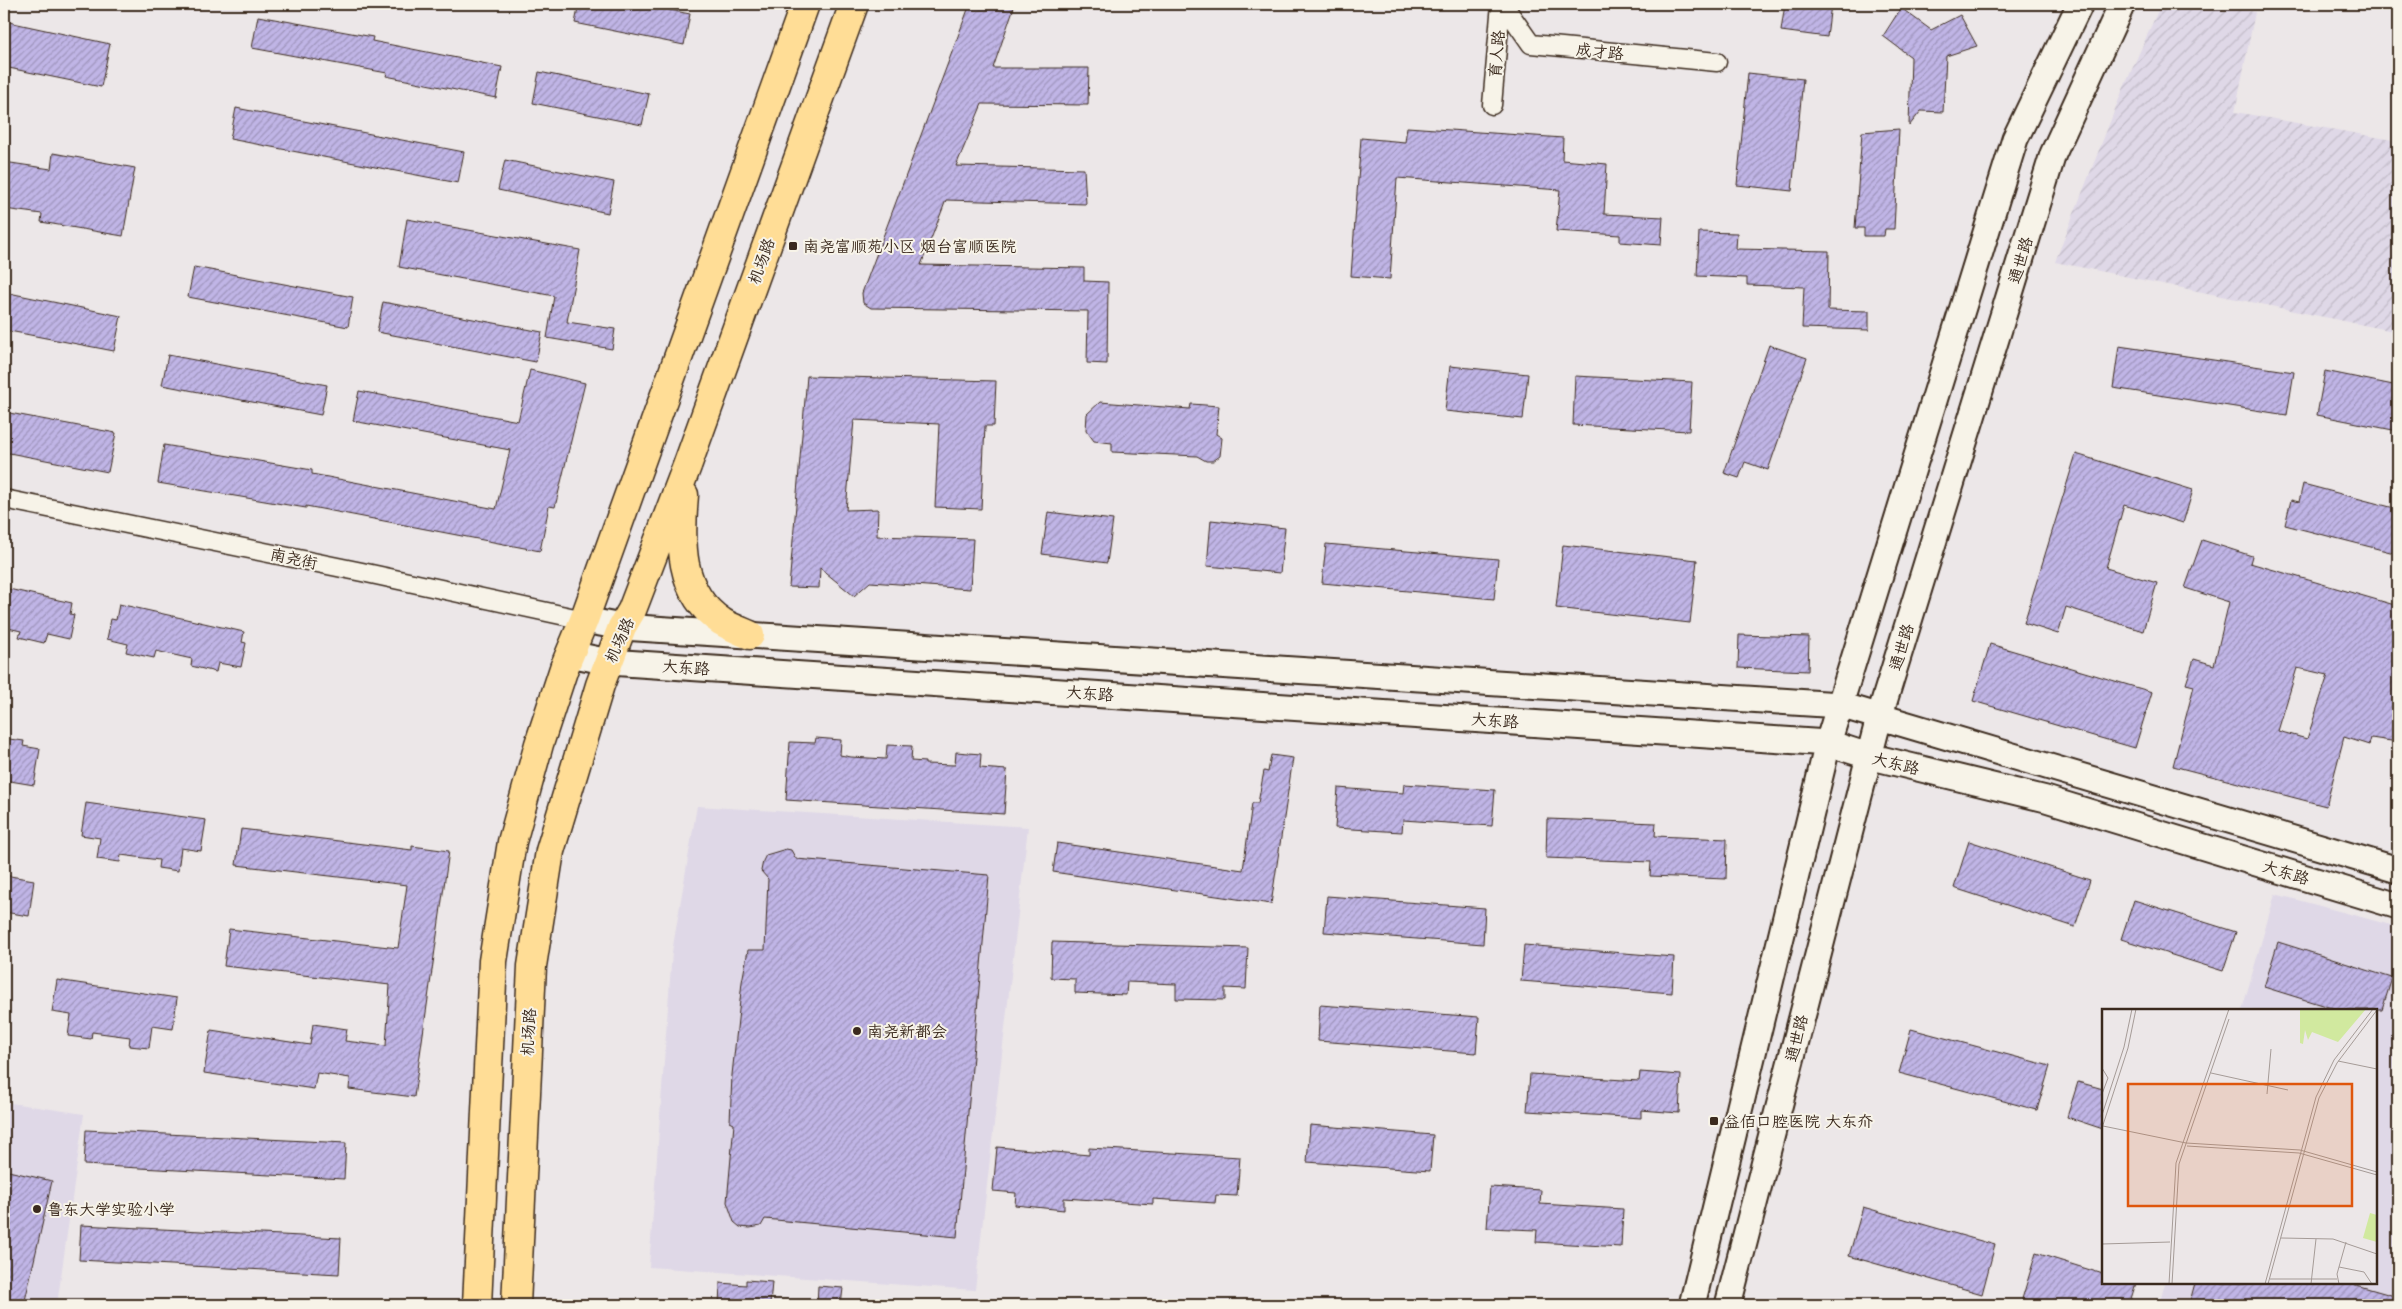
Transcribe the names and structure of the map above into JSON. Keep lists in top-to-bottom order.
{
  "streets": {
    "highway": ["机场路"],
    "street": [
      "成才路",
      "育人路",
      "通世路",
      "南尧街",
      "大东路"
    ]
  },
  "crossings": [
    ["成才路", "育人路"],
    ["通世路", "大东路"],
    ["机场路", "大东路"],
    ["南尧街", "大东路"]
  ],
  "places": {
    "transit": ["南尧富顺苑小区 烟台富顺医院", "益佰口腔医院 大东夼"],
    "other": ["南尧新都会", "鲁东大学实验小学"]
  }
}
